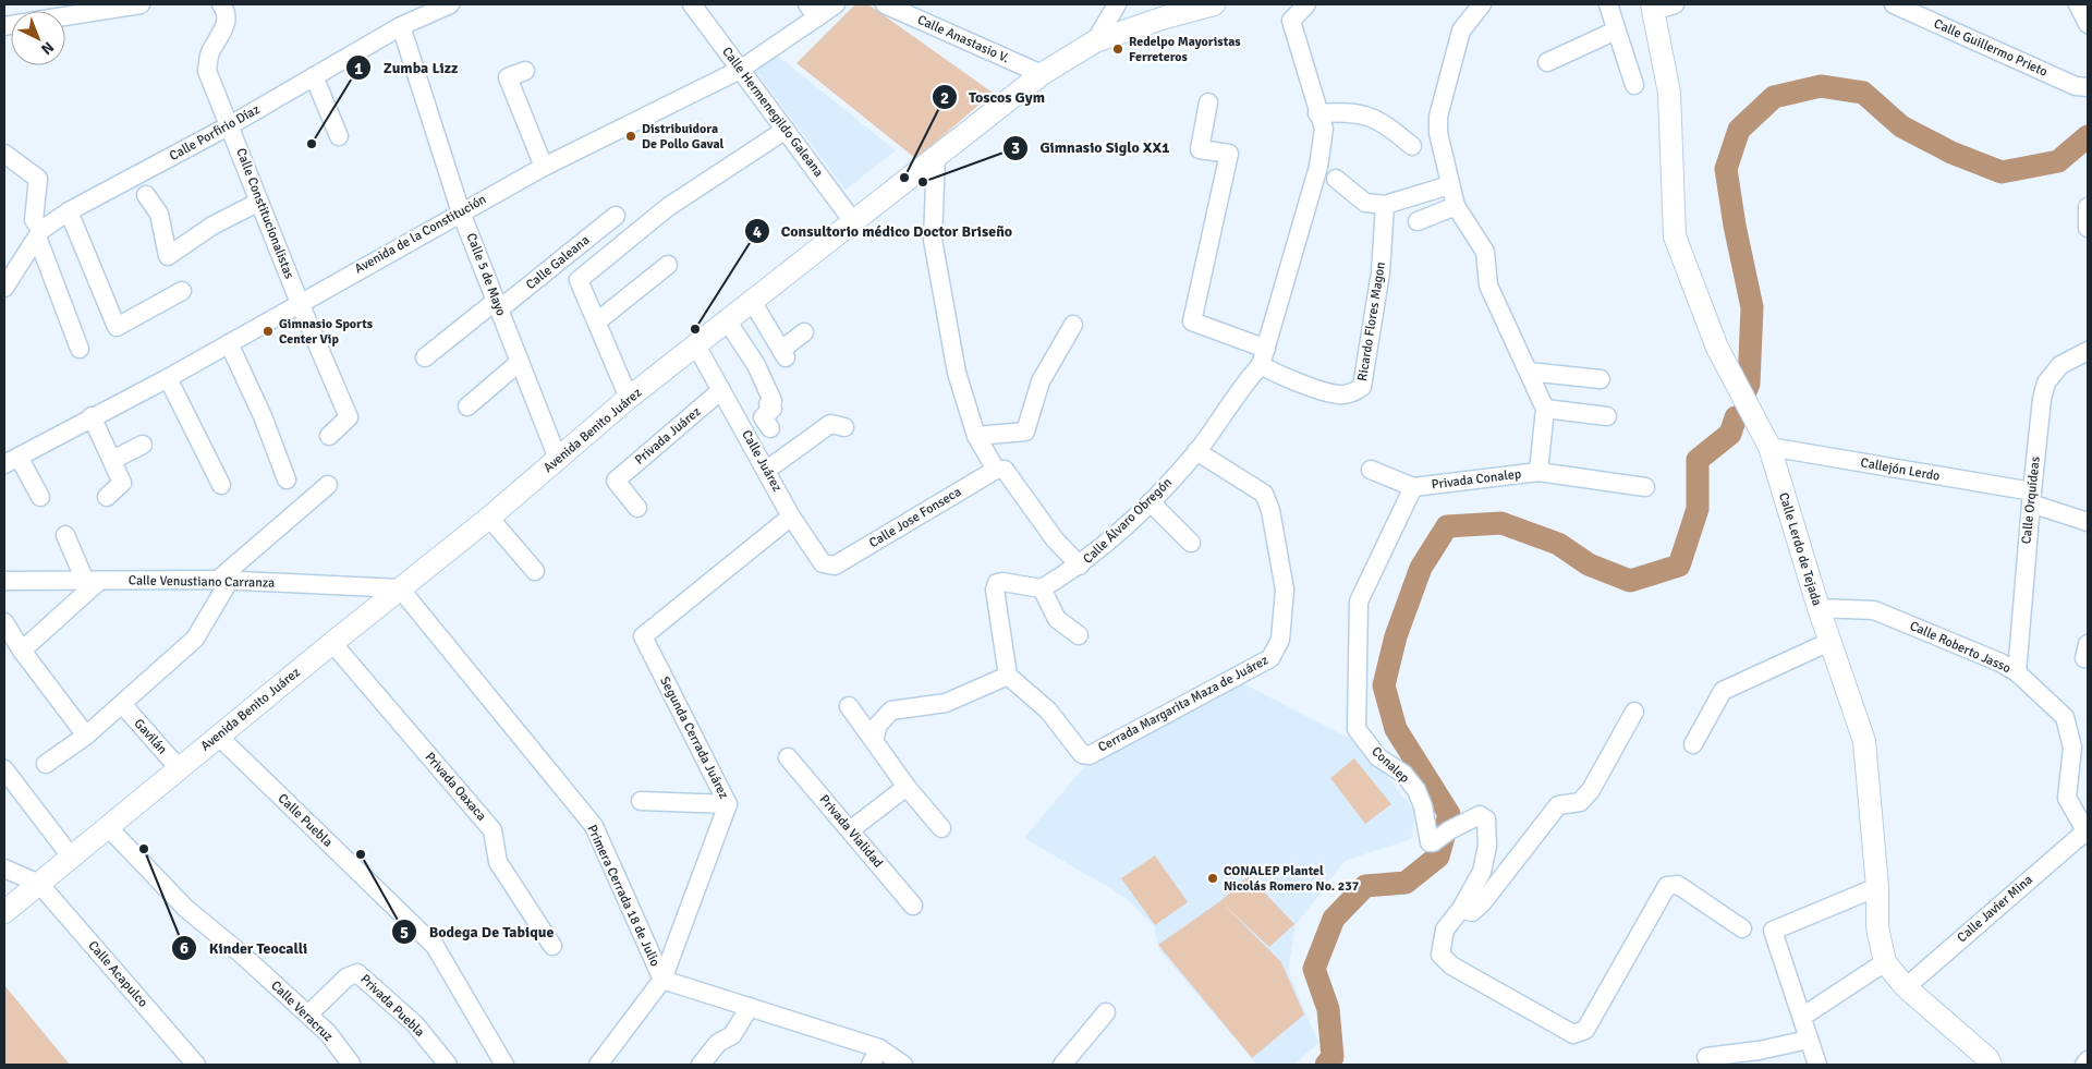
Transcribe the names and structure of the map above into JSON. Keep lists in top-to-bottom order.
{
  "streets": {
    "main road": ["Avenida Benito Juárez", "Calle Lerdo de Tejada"],
    "street": [
      "Calle Anastasio V.",
      "Calle Guillermo Prieto",
      "Calle Hermenegildo Galeana",
      "Calle Porfirio Díaz",
      "Calle Constitucionalistas",
      "Avenida de la Constitución",
      "Calle Galeana",
      "Calle 5 de Mayo",
      "Ricardo Flores Magon",
      "Privada Juárez",
      "Calle Juárez",
      "Callejón Lerdo",
      "Privada Conalep",
      "Calle Orquídeas",
      "Calle Jose Fonseca",
      "Calle Álvaro Obregón",
      "Calle Venustiano Carranza",
      "Calle Roberto Jasso",
      "Cerrada Margarita Maza de Juárez",
      "Gavilán",
      "Segunda Cerrada Juárez",
      "Conalep",
      "Privada Oaxaca",
      "Calle Puebla",
      "Privada Vialidad",
      "Primera Cerrada 18 de Julio",
      "Calle Javier Mina",
      "Calle Acapulco",
      "Privada Puebla",
      "Calle Veracruz"
    ]
  },
  "crossings": [
    ["Calle Anastasio V.", "Avenida Benito Juárez"],
    ["Calle Hermenegildo Galeana", "Avenida de la Constitución"],
    ["Calle Hermenegildo Galeana", "Avenida Benito Juárez"],
    ["Calle Porfirio Díaz", "Calle Constitucionalistas"],
    ["Calle Porfirio Díaz", "Calle 5 de Mayo"],
    ["Calle Constitucionalistas", "Avenida de la Constitución"],
    ["Avenida de la Constitución", "Calle 5 de Mayo"],
    ["Calle Galeana", "Calle 5 de Mayo"],
    ["Calle 5 de Mayo", "Avenida Benito Juárez"],
    ["Ricardo Flores Magon", "Calle Álvaro Obregón"],
    ["Avenida Benito Juárez", "Calle Juárez"],
    ["Avenida Benito Juárez", "Calle Venustiano Carranza"],
    ["Avenida Benito Juárez", "Gavilán"],
    ["Avenida Benito Juárez", "Privada Oaxaca"],
    ["Avenida Benito Juárez", "Calle Puebla"],
    ["Avenida Benito Juárez", "Primera Cerrada 18 de Julio"],
    ["Avenida Benito Juárez", "Calle Acapulco"],
    ["Avenida Benito Juárez", "Calle Veracruz"],
    ["Privada Juárez", "Calle Juárez"],
    ["Calle Juárez", "Calle Jose Fonseca"],
    ["Calle Juárez", "Segunda Cerrada Juárez"],
    ["Callejón Lerdo", "Calle Orquídeas"],
    ["Callejón Lerdo", "Calle Lerdo de Tejada"],
    ["Privada Conalep", "Conalep"],
    ["Calle Orquídeas", "Calle Roberto Jasso"],
    ["Calle Álvaro Obregón", "Cerrada Margarita Maza de Juárez"],
    ["Calle Lerdo de Tejada", "Calle Roberto Jasso"],
    ["Calle Lerdo de Tejada", "Calle Javier Mina"],
    ["Calle Venustiano Carranza", "Primera Cerrada 18 de Julio"],
    ["Calle Roberto Jasso", "Calle Javier Mina"],
    ["Segunda Cerrada Juárez", "Primera Cerrada 18 de Julio"],
    ["Privada Puebla", "Calle Veracruz"]
  ],
  "places": [
    "Redelpo Mayoristas Ferreteros",
    "Distribuidora De Pollo Gaval",
    "Zumba Lizz",
    "Toscos Gym",
    "Gimnasio Siglo XX1",
    "Consultorio médico Doctor Briseño",
    "Gimnasio Sports Center Vip",
    "Kinder Teocalli",
    "Bodega De Tabique",
    "CONALEP Plantel Nicolás Romero No. 237"
  ],
  "north": "bottom right"
}
